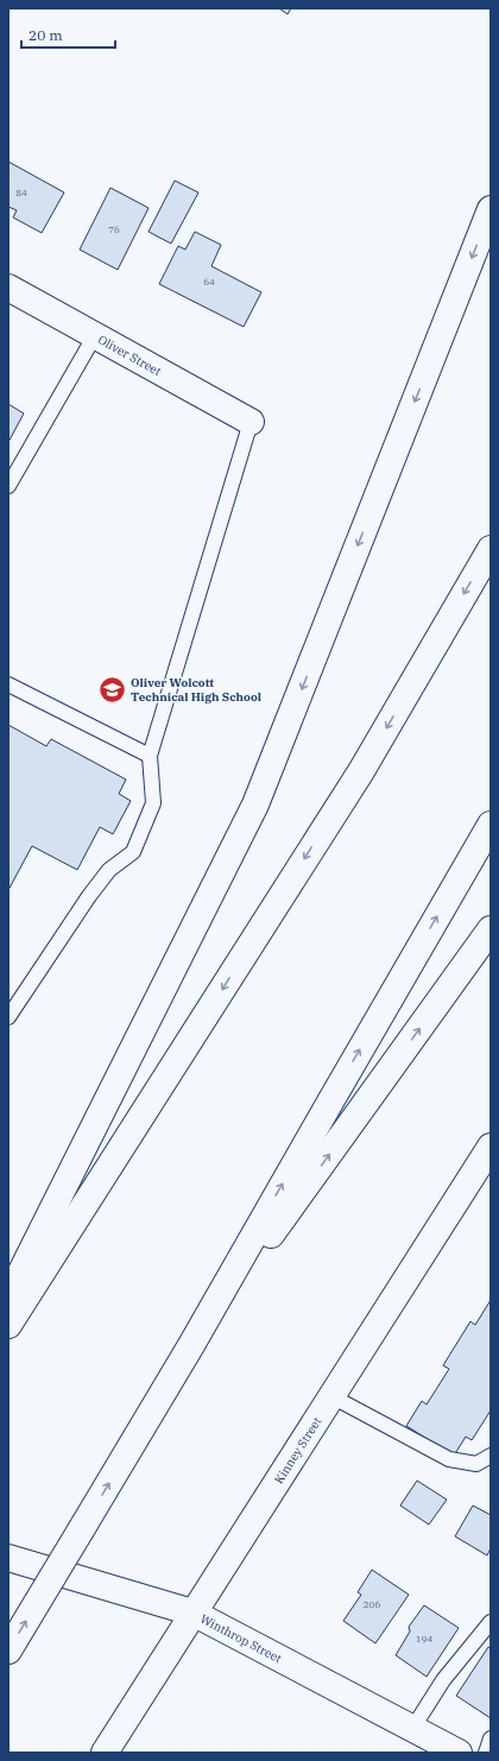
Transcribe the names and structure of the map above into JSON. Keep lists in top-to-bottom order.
{
  "streets": {
    "main road": ["Oliver Street", "Kinney Street", "Winthrop Street"]
  },
  "crossings": [
    ["Kinney Street", "Winthrop Street"]
  ],
  "places": {
    "school or university": ["Oliver Wolcott Technical High School"]
  },
  "house_numbers": [
    "84",
    "76",
    "64",
    "206",
    "194"
  ],
  "scale_bar": "20 m"
}
